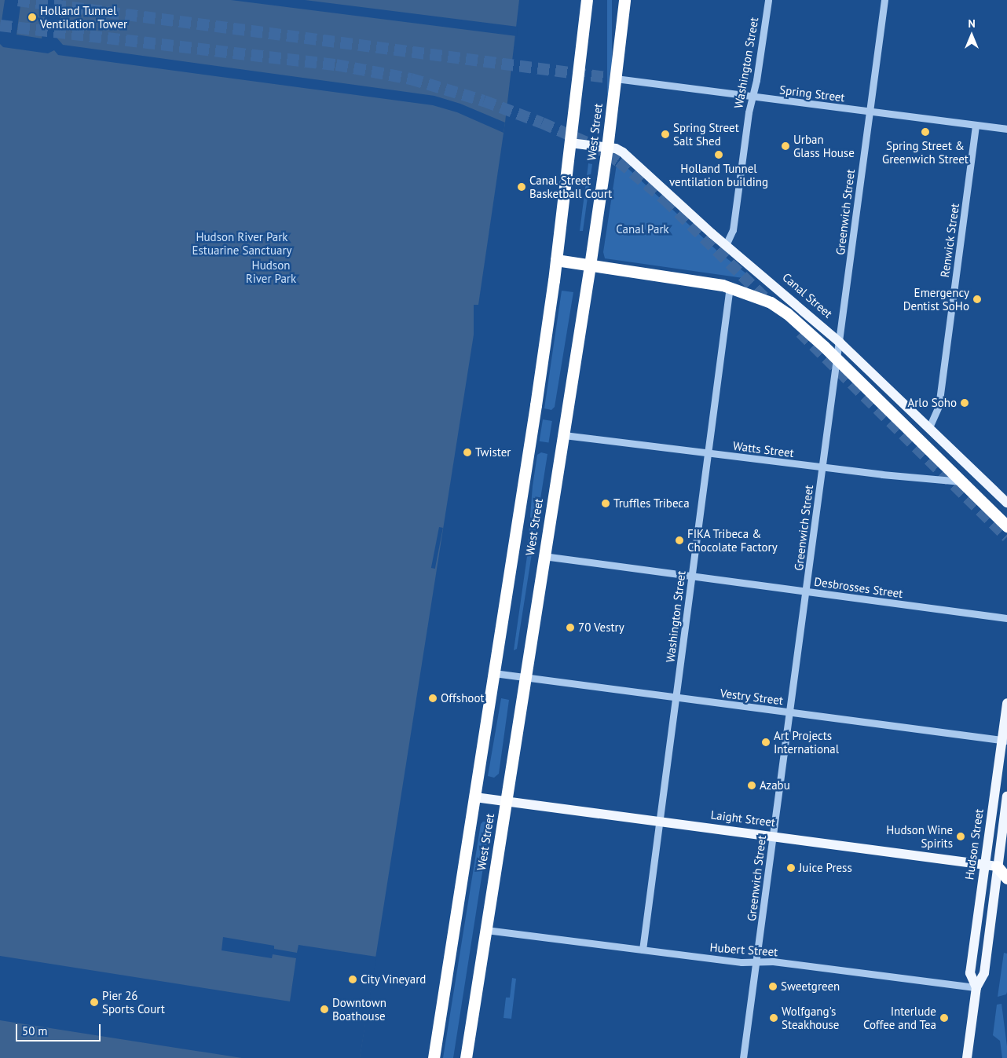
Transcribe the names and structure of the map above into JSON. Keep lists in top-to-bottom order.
{
  "streets": {
    "highway": ["West Street"],
    "main road": ["Canal Street", "Laight Street", "Hudson Street"],
    "street": [
      "Washington Street",
      "Spring Street",
      "Greenwich Street",
      "Renwick Street",
      "Watts Street",
      "Desbrosses Street",
      "Vestry Street",
      "Hubert Street"
    ]
  },
  "crossings": [
    ["Washington Street", "Spring Street"],
    ["Washington Street", "Canal Street"],
    ["Washington Street", "Watts Street"],
    ["Washington Street", "Desbrosses Street"],
    ["Washington Street", "Vestry Street"],
    ["Washington Street", "Laight Street"],
    ["Washington Street", "Hubert Street"],
    ["Spring Street", "West Street"],
    ["Spring Street", "Greenwich Street"],
    ["Spring Street", "Renwick Street"],
    ["West Street", "Canal Street"],
    ["West Street", "Watts Street"],
    ["West Street", "Desbrosses Street"],
    ["West Street", "Vestry Street"],
    ["West Street", "Laight Street"],
    ["West Street", "Hubert Street"],
    ["Greenwich Street", "Canal Street"],
    ["Greenwich Street", "Watts Street"],
    ["Greenwich Street", "Desbrosses Street"],
    ["Greenwich Street", "Vestry Street"],
    ["Greenwich Street", "Laight Street"],
    ["Greenwich Street", "Hubert Street"],
    ["Renwick Street", "Canal Street"],
    ["Vestry Street", "Hudson Street"],
    ["Laight Street", "Hudson Street"],
    ["Hudson Street", "Hubert Street"]
  ],
  "parks": ["Canal Park", "Hudson River Park Estuarine Sanctuary", "Hudson River Park"],
  "places": [
    "Holland Tunnel Ventilation Tower",
    "Spring Street & Greenwich Street",
    "Spring Street Salt Shed",
    "Urban Glass House",
    "Holland Tunnel ventilation building",
    "Canal Street Basketball Court",
    "Emergency Dentist SoHo",
    "Arlo Soho",
    "Twister",
    "Truffles Tribeca",
    "FIKA Tribeca & Chocolate Factory",
    "70 Vestry",
    "Offshoot",
    "Art Projects International",
    "Azabu",
    "Hudson Wine Spirits",
    "Juice Press",
    "City Vineyard",
    "Sweetgreen",
    "Pier 26 Sports Court",
    "Downtown Boathouse",
    "Wolfgang's Steakhouse",
    "Interlude Coffee and Tea"
  ],
  "scale_bar": "50 m",
  "north": "top"
}
